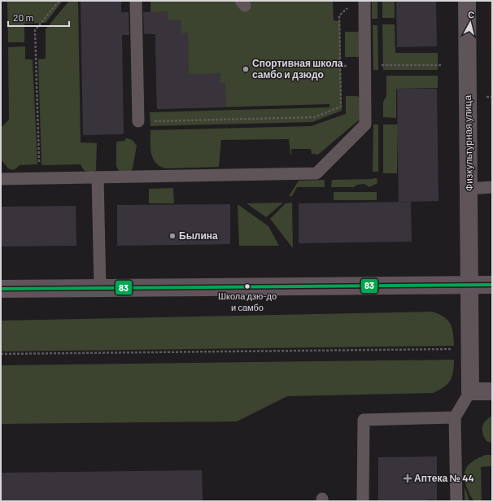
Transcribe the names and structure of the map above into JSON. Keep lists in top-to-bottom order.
{
  "streets": {
    "street": ["Физкультурная улица"]
  },
  "places": {
    "other": ["Спортивная школа самбо и дзюдо", "Былина", "Школа дзю-до и самбо"],
    "health": ["Аптека № 44"]
  },
  "lines": ["transit line 83"],
  "scale_bar": "20 m",
  "north": "top"
}
